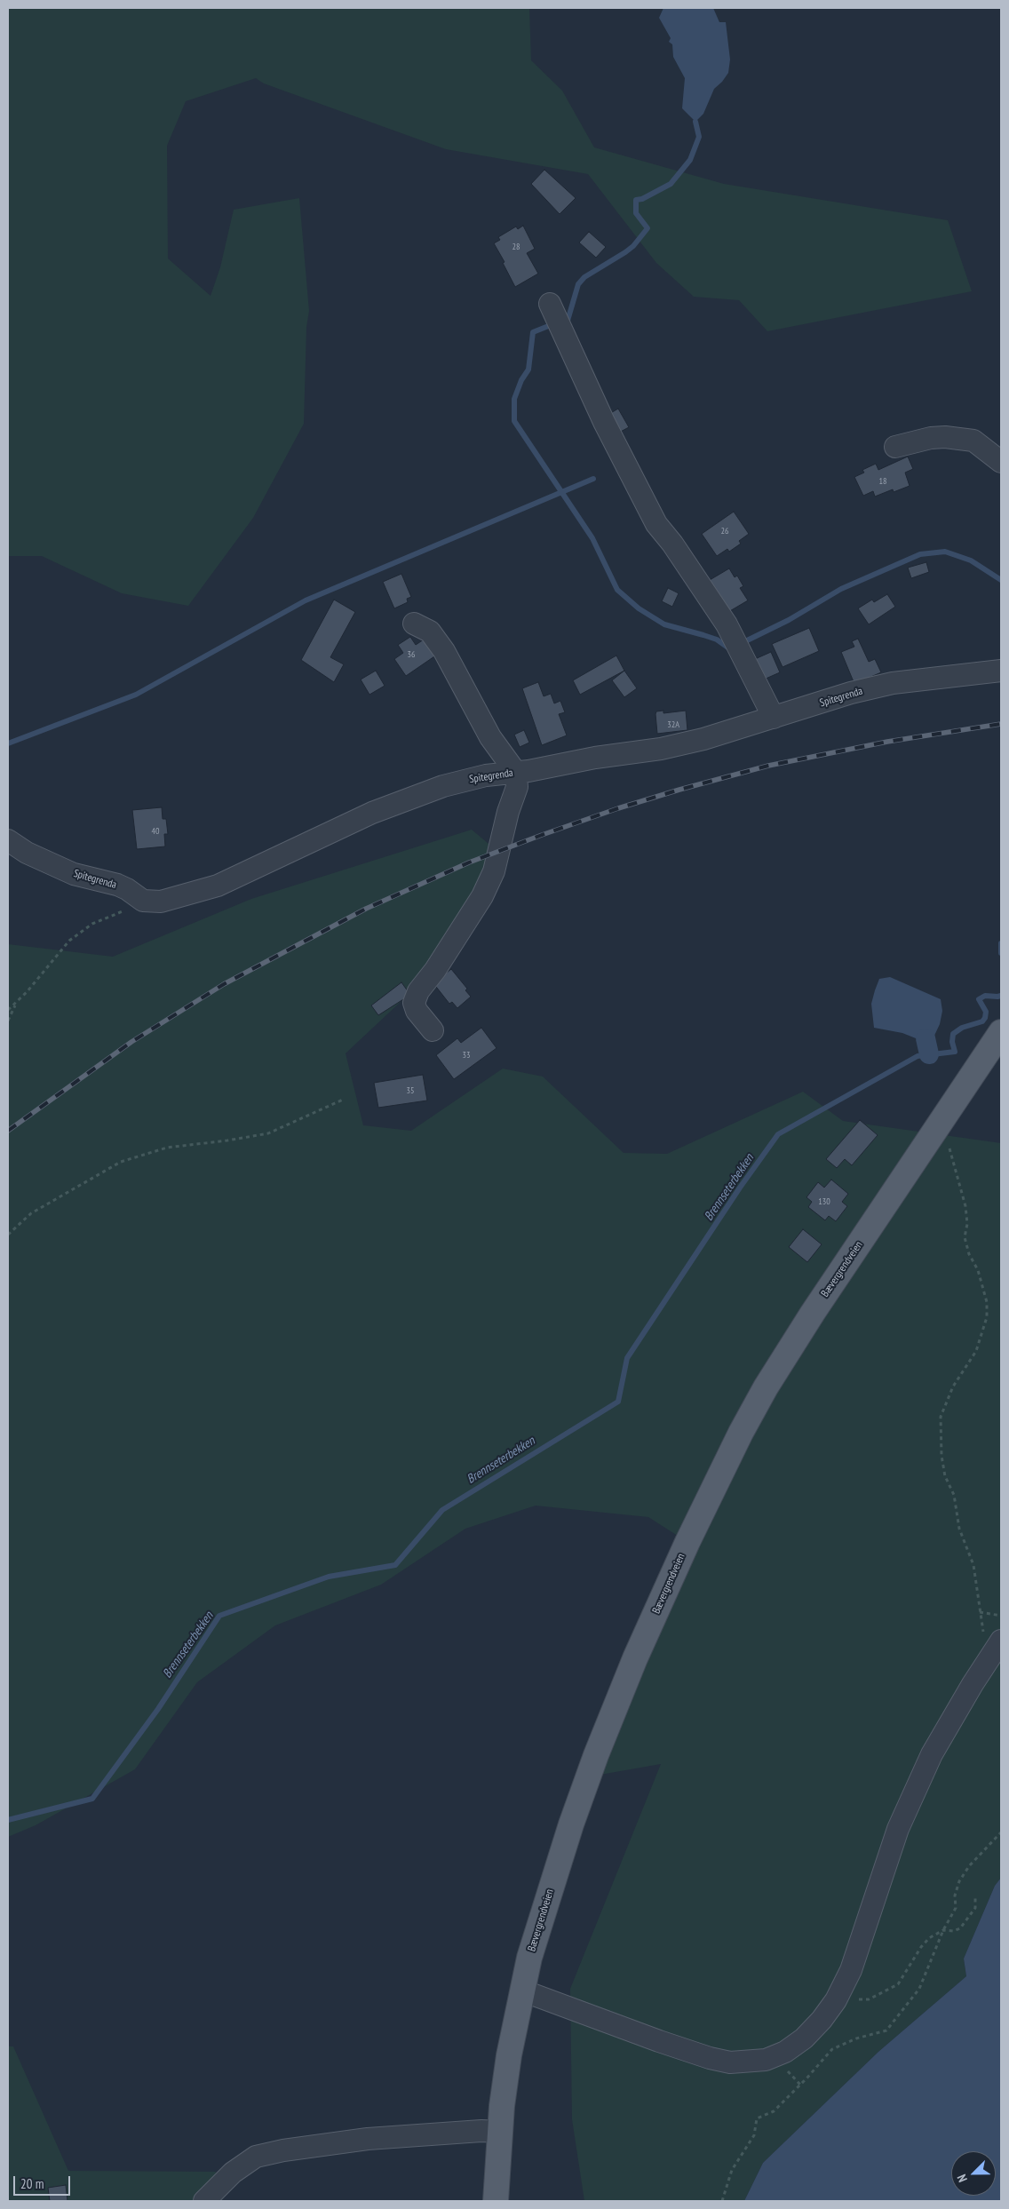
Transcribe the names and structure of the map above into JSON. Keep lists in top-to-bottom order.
{
  "streets": {
    "main road": ["Bævergrendveien"],
    "street": ["Spitegrenda"]
  },
  "water": ["Brennseterbekken"],
  "house_numbers": [
    "28",
    "18",
    "26",
    "36",
    "32A",
    "40",
    "33",
    "35",
    "130"
  ],
  "scale_bar": "20 m",
  "north": "bottom left"
}
